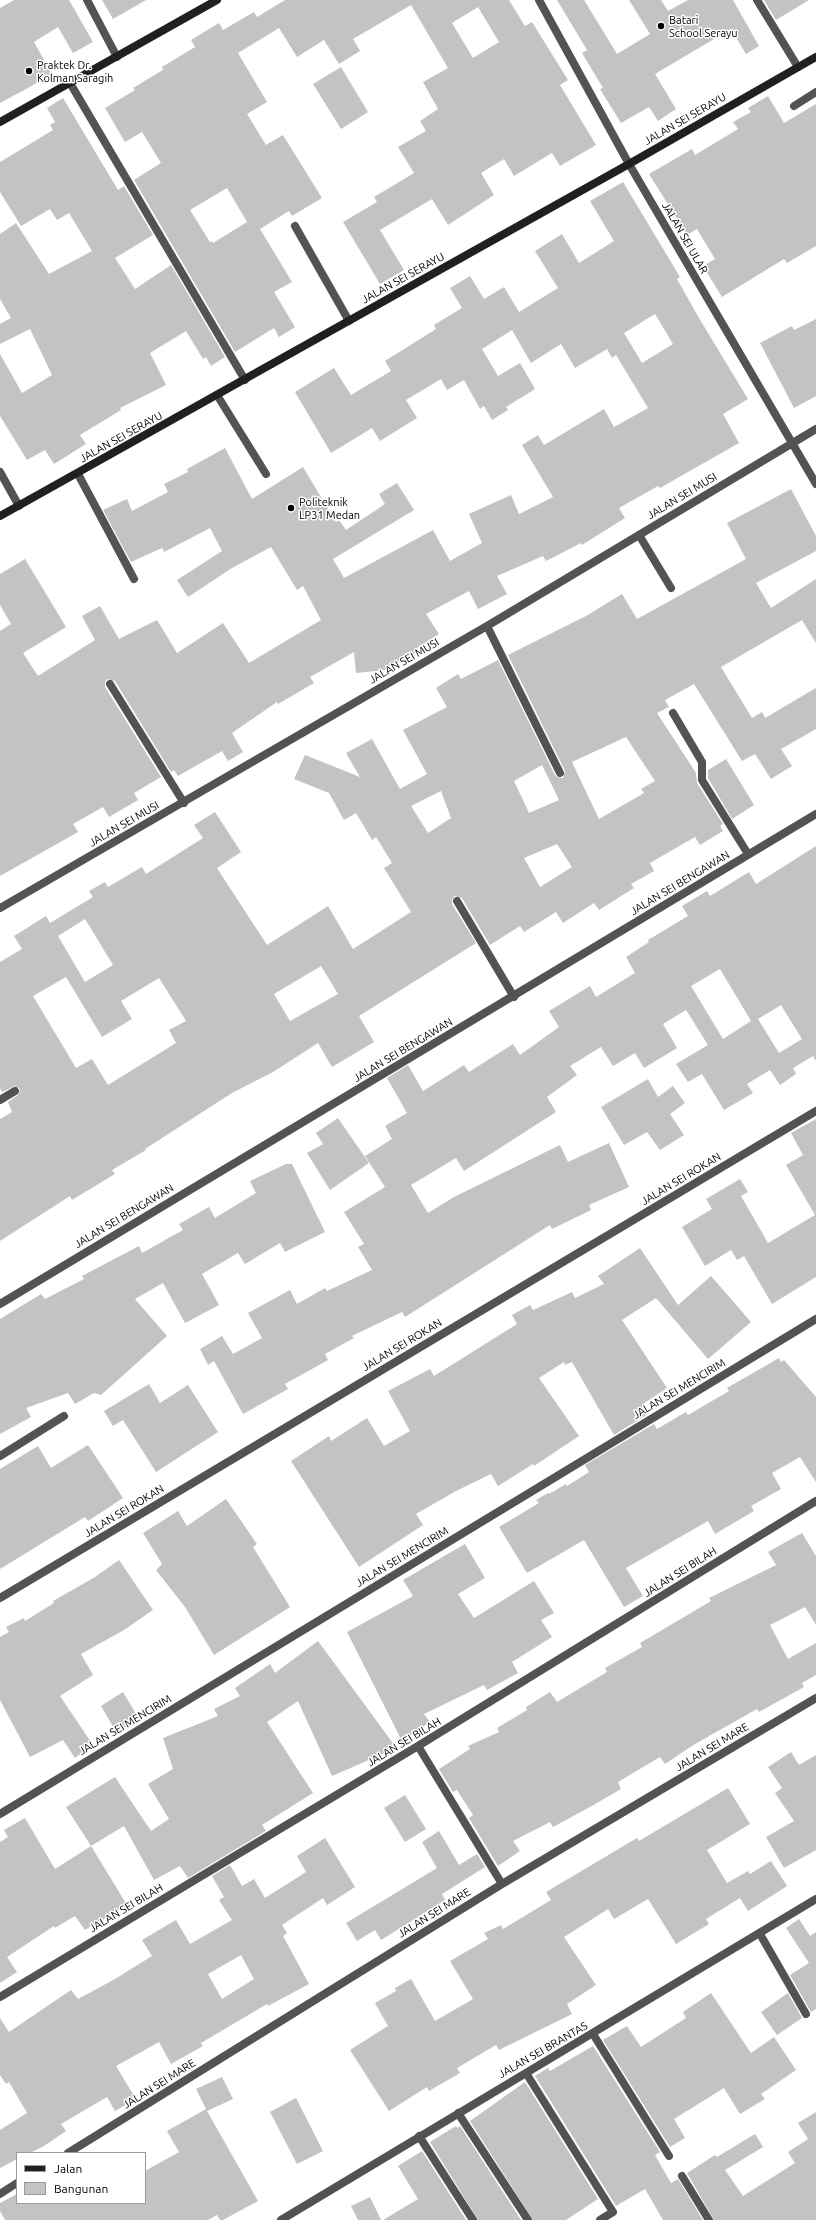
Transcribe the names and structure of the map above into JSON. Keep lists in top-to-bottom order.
{
  "streets": {
    "street": [
      "JALAN SEI SERAYU",
      "JALAN SEI ULAR",
      "JALAN SEI MUSI",
      "JALAN SEI BENGAWAN",
      "JALAN SEI ROKAN",
      "JALAN SEI MENCIRIM",
      "JALAN SEI BILAH",
      "JALAN SEI MARE",
      "JALAN SEI BRANTAS"
    ]
  },
  "crossings": [
    ["JALAN SEI SERAYU", "JALAN SEI ULAR"],
    ["JALAN SEI ULAR", "JALAN SEI MUSI"]
  ],
  "places": ["Batari School Serayu", "Praktek Dr. Kolman Saragih", "Politeknik LP31 Medan"],
  "legend": ["Jalan", "Bangunan"]
}
